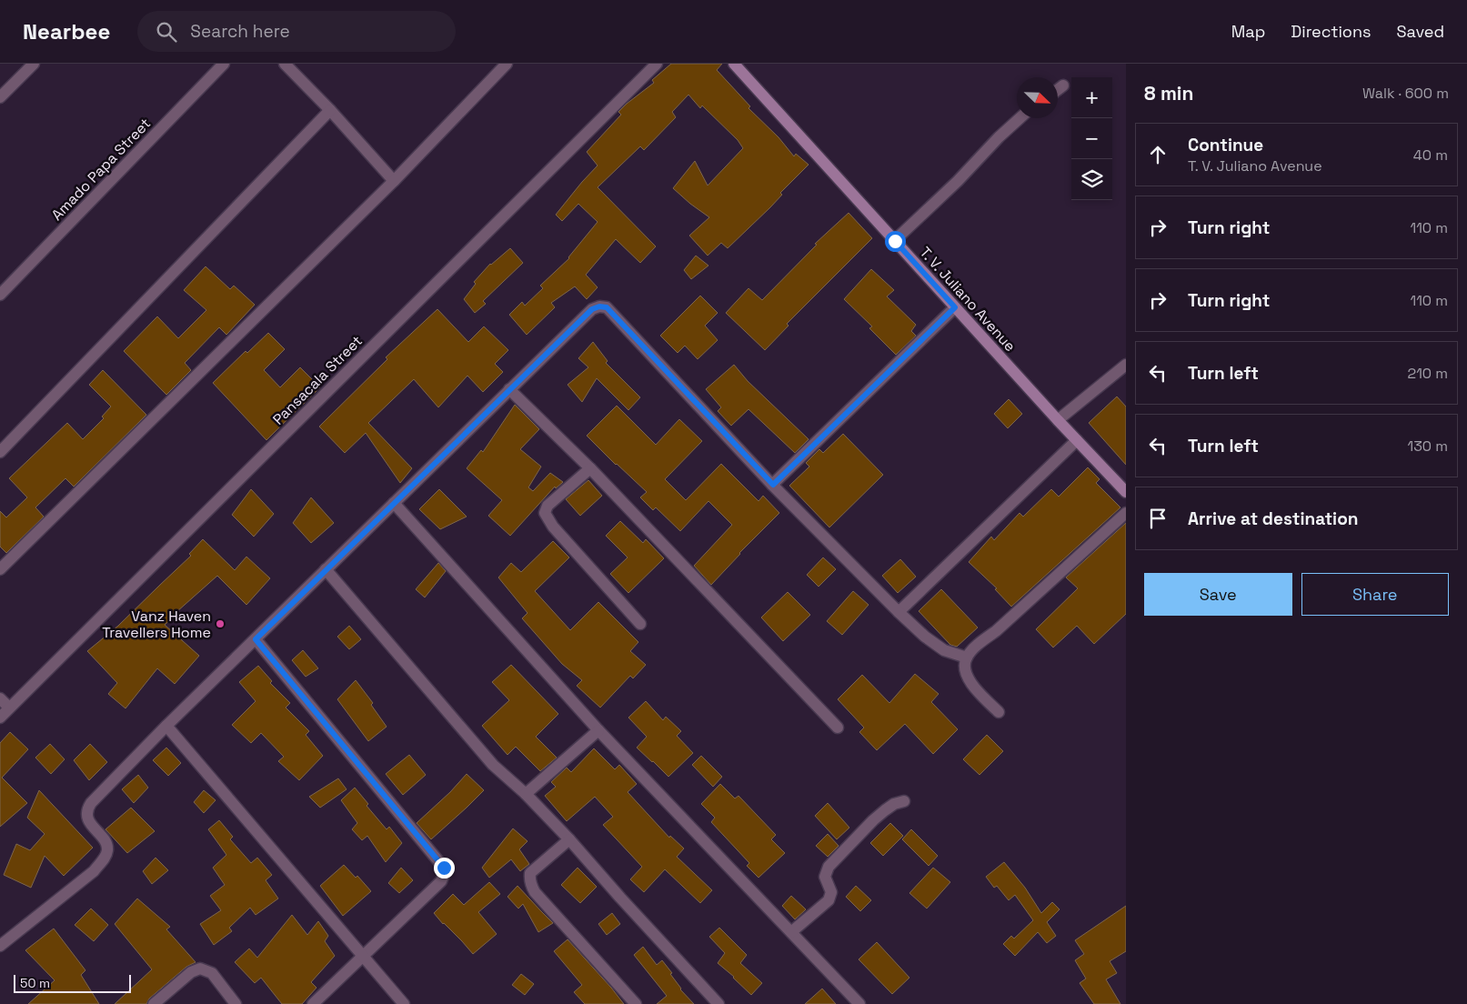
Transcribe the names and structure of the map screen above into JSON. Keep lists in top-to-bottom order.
{
  "streets": {
    "main road": ["T. V. Juliano Avenue"],
    "street": ["Amado Papa Street", "Pansacala Street"]
  },
  "places": ["Vanz Haven Travellers Home"],
  "scale_bar": "50 m",
  "north": "bottom right",
  "page": {
    "header": "Nearbee",
    "search": "Search here",
    "nav": ["Map", "Directions", "Saved"],
    "heading": ["8 min", "Walk · 600 m"],
    "map_buttons": ["+", "−"],
    "list": [
      ["Continue", "T. V. Juliano Avenue", "40 m"],
      ["Turn right", "110 m"],
      ["Turn right", "110 m"],
      ["Turn left", "210 m"],
      ["Turn left", "130 m"],
      "Arrive at destination"
    ],
    "buttons": ["Save", "Share"],
    "scale": "50 m"
  }
}
